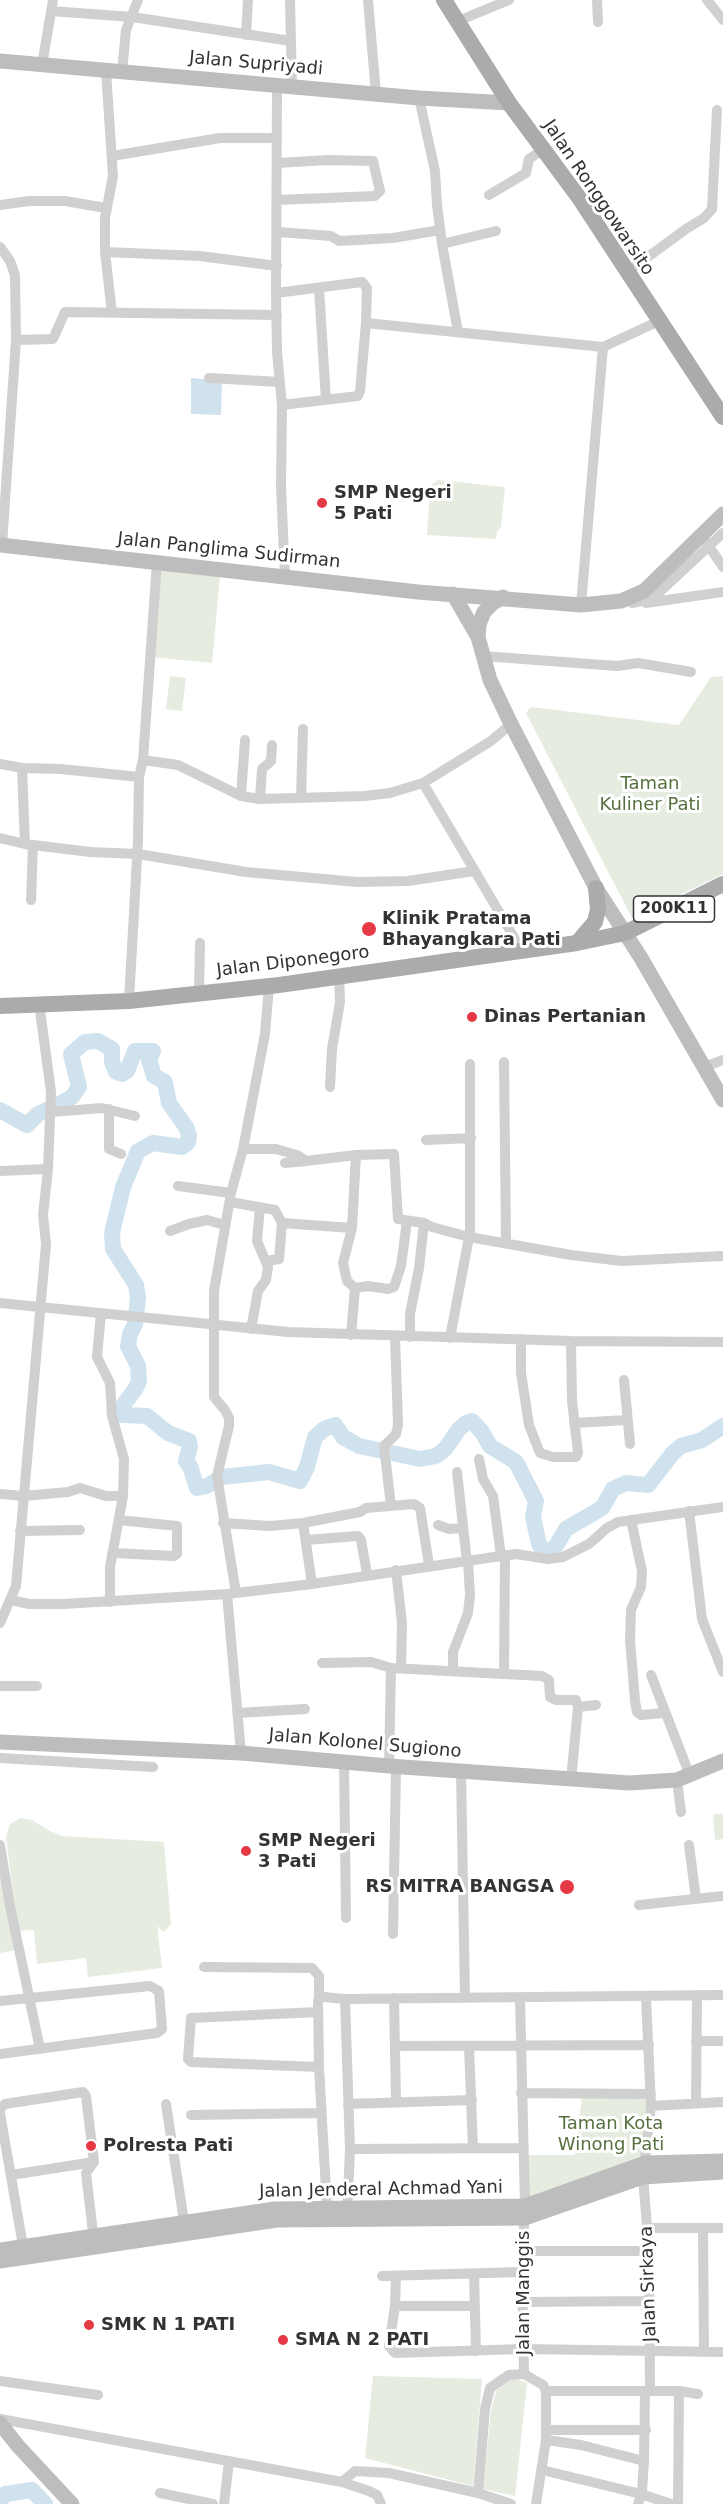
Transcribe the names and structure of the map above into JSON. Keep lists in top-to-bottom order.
{
  "streets": {
    "main road": [
      "Jalan Supriyadi",
      "Jalan Ronggowarsito",
      "Jalan Panglima Sudirman",
      "200K11",
      "Jalan Diponegoro",
      "Jalan Kolonel Sugiono",
      "Jalan Jenderal Achmad Yani"
    ],
    "street": ["Jalan Sirkaya", "Jalan Manggis"]
  },
  "crossings": [
    ["Jalan Supriyadi", "Jalan Ronggowarsito"],
    ["200K11", "Jalan Diponegoro"],
    ["Jalan Jenderal Achmad Yani", "Jalan Sirkaya"],
    ["Jalan Jenderal Achmad Yani", "Jalan Manggis"]
  ],
  "parks": ["Taman Kuliner Pati", "Taman Kota Winong Pati"],
  "places": [
    "SMP Negeri 5 Pati",
    "Klinik Pratama Bhayangkara Pati",
    "Dinas Pertanian",
    "SMP Negeri 3 Pati",
    "RS MITRA BANGSA",
    "Polresta Pati",
    "SMK N 1 PATI",
    "SMA N 2 PATI"
  ]
}
